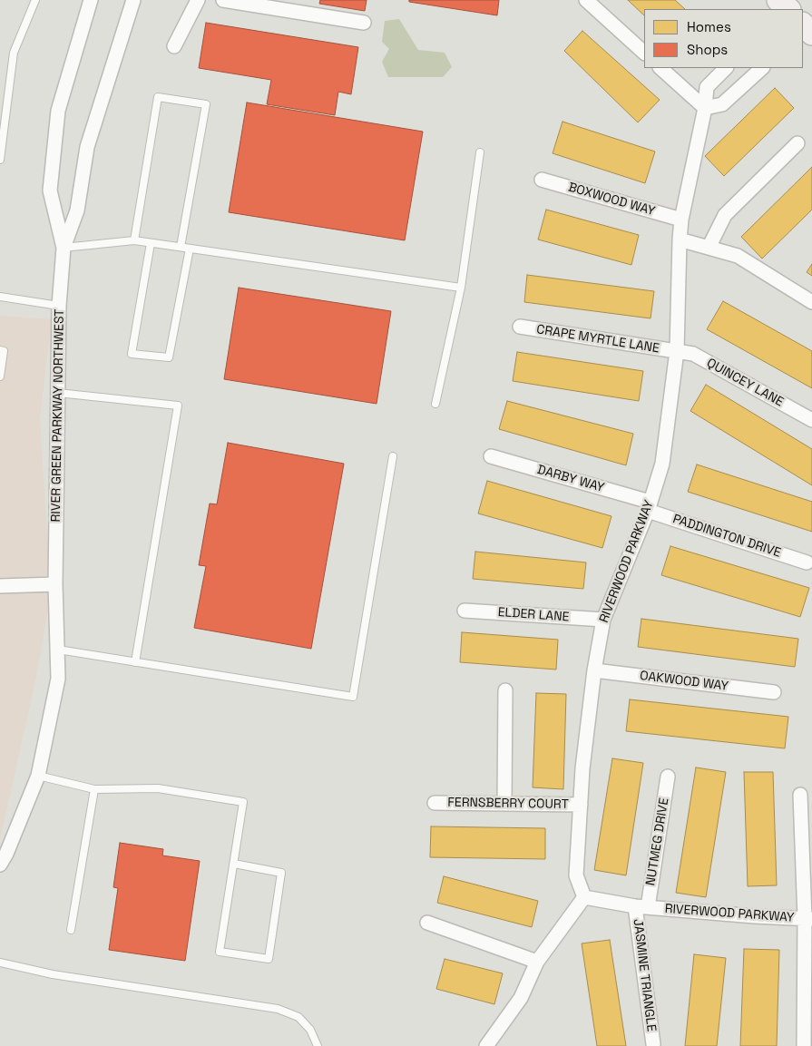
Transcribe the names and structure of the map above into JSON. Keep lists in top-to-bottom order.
{
  "streets": {
    "street": [
      "BOXWOOD WAY",
      "CRAPE MYRTLE LANE",
      "QUINCEY LANE",
      "RIVER GREEN PARKWAY NORTHWEST",
      "DARBY WAY",
      "PADDINGTON DRIVE",
      "RIVERWOOD PARKWAY",
      "ELDER LANE",
      "OAKWOOD WAY",
      "FERNSBERRY COURT",
      "NUTMEG DRIVE",
      "JASMINE TRIANGLE"
    ]
  },
  "crossings": [
    ["BOXWOOD WAY", "RIVERWOOD PARKWAY"],
    ["CRAPE MYRTLE LANE", "QUINCEY LANE"],
    ["CRAPE MYRTLE LANE", "RIVERWOOD PARKWAY"],
    ["QUINCEY LANE", "RIVERWOOD PARKWAY"],
    ["DARBY WAY", "PADDINGTON DRIVE"],
    ["DARBY WAY", "RIVERWOOD PARKWAY"],
    ["PADDINGTON DRIVE", "RIVERWOOD PARKWAY"],
    ["RIVERWOOD PARKWAY", "ELDER LANE"],
    ["RIVERWOOD PARKWAY", "OAKWOOD WAY"],
    ["RIVERWOOD PARKWAY", "FERNSBERRY COURT"],
    ["RIVERWOOD PARKWAY", "NUTMEG DRIVE"],
    ["RIVERWOOD PARKWAY", "JASMINE TRIANGLE"],
    ["NUTMEG DRIVE", "JASMINE TRIANGLE"]
  ],
  "legend": ["Homes", "Shops"]
}
